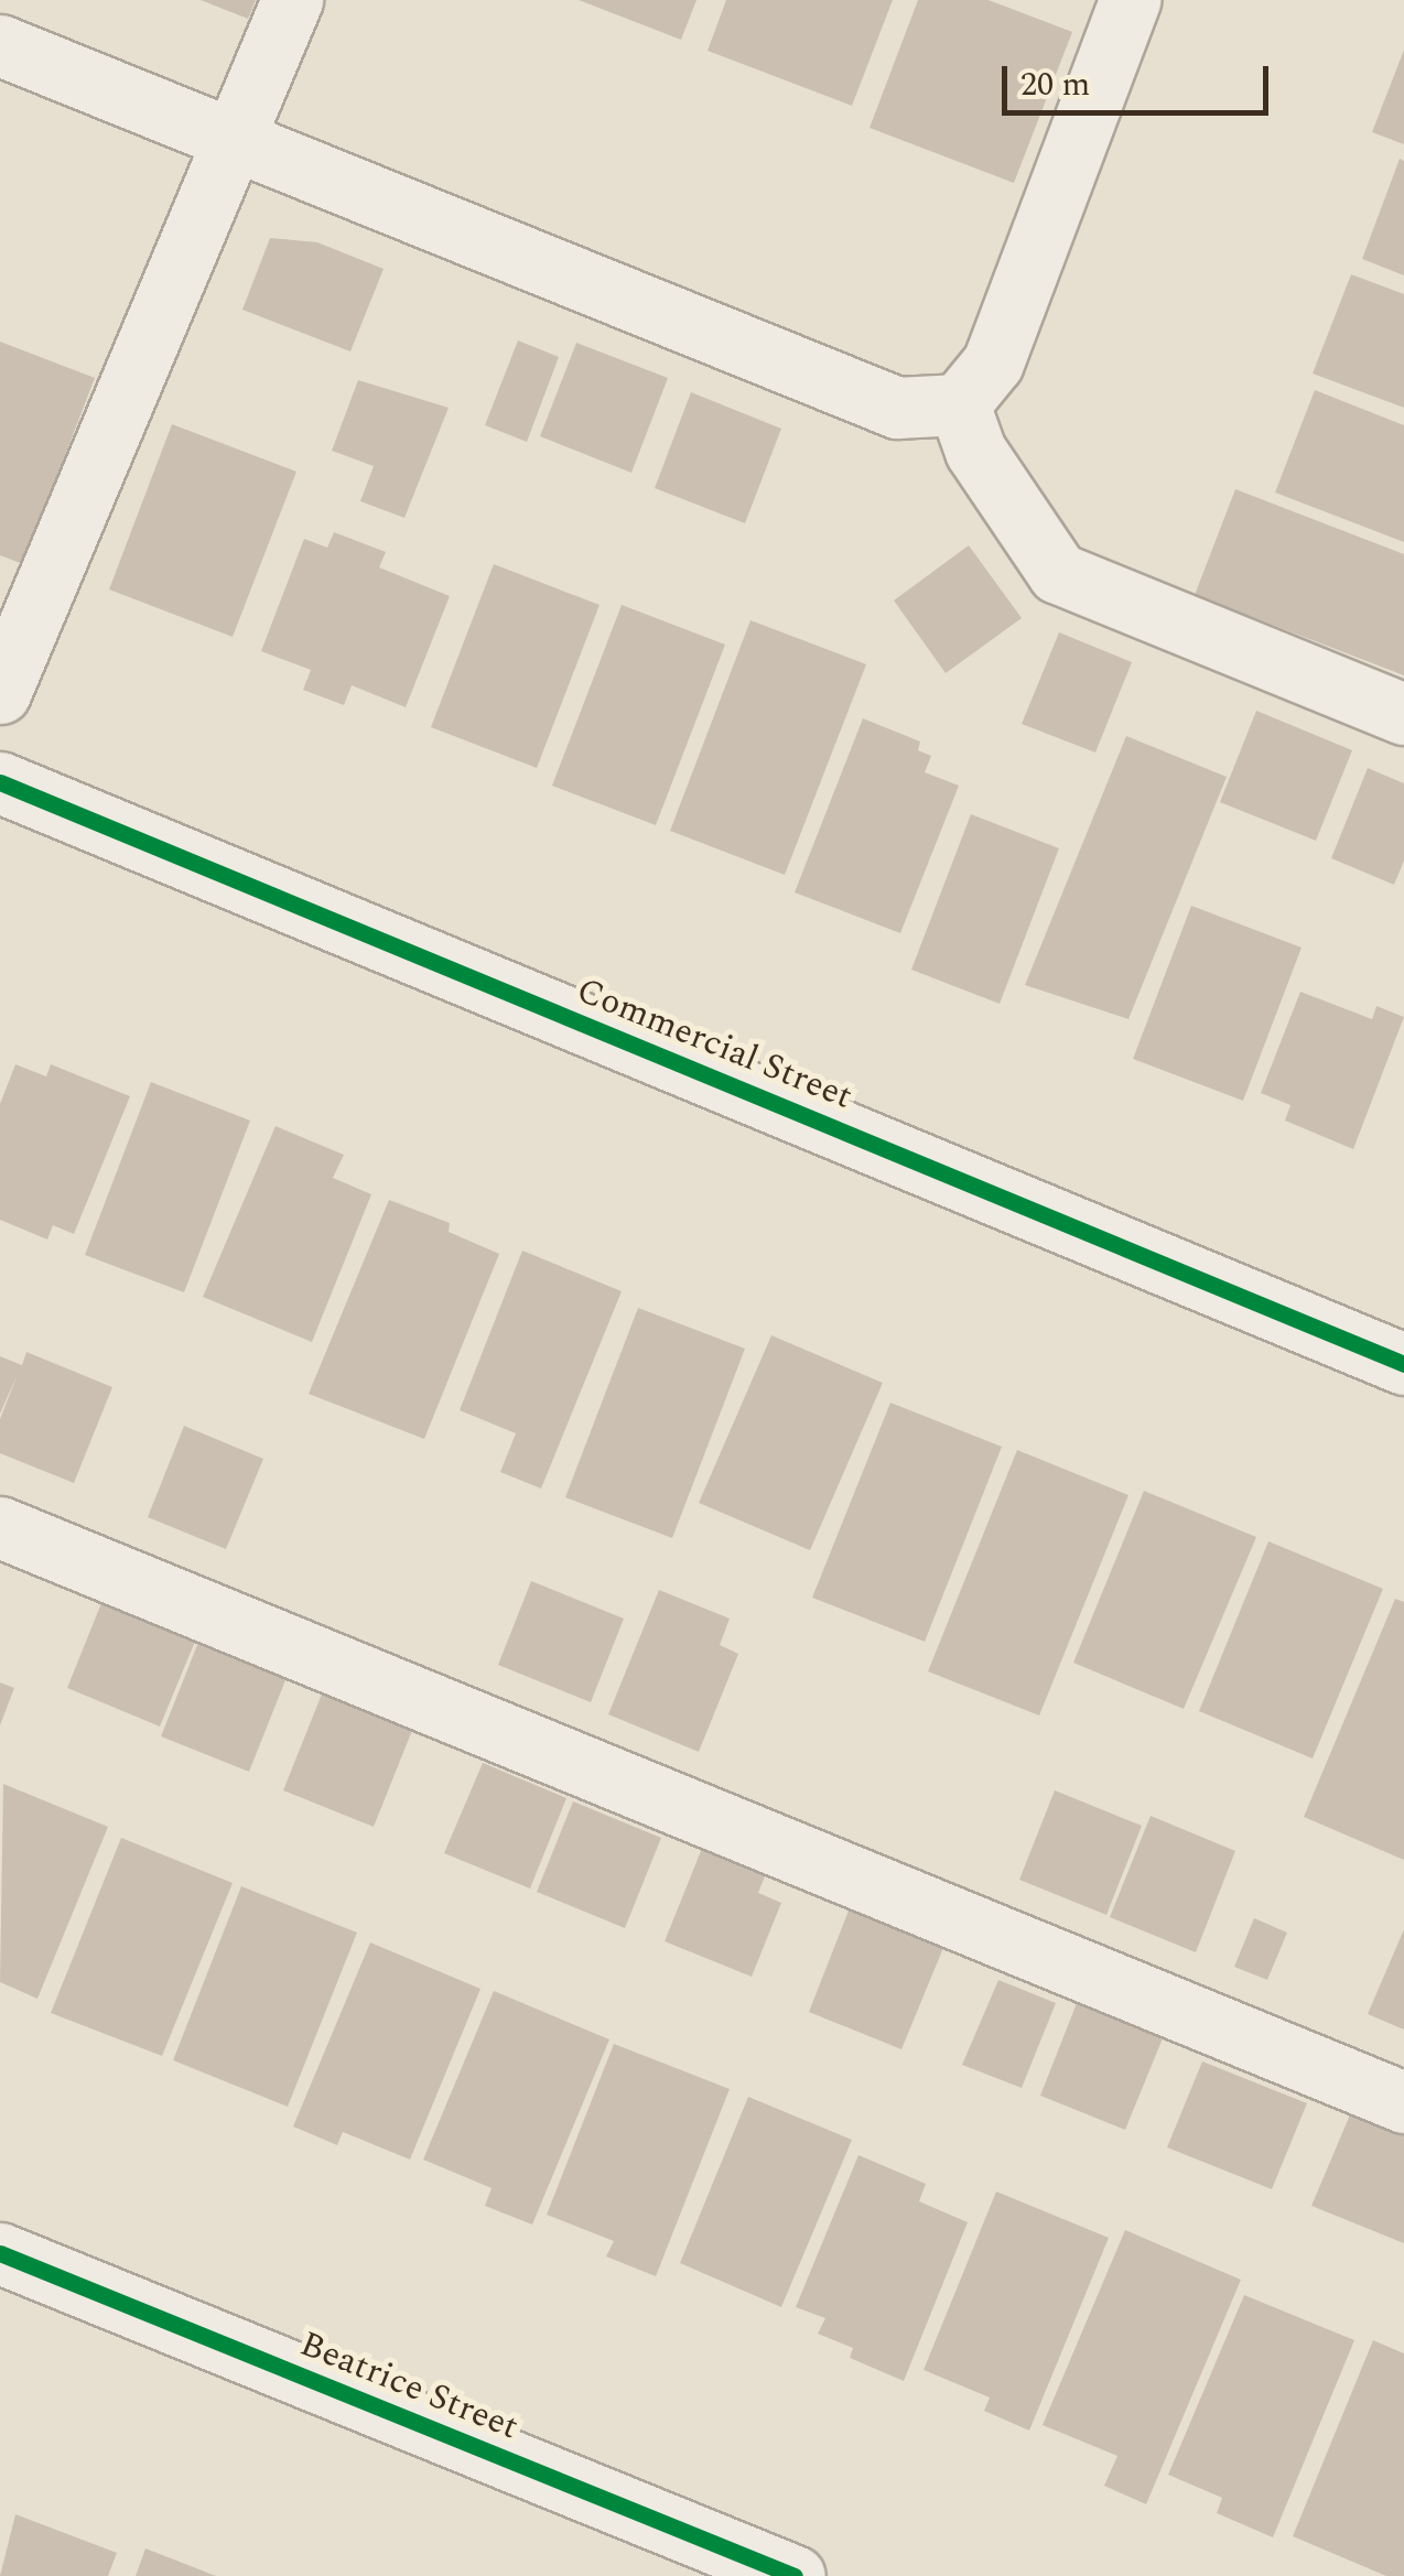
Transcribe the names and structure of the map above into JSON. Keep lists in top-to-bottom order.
{
  "streets": {
    "street": ["Commercial Street", "Beatrice Street"]
  },
  "scale_bar": "20 m"
}
